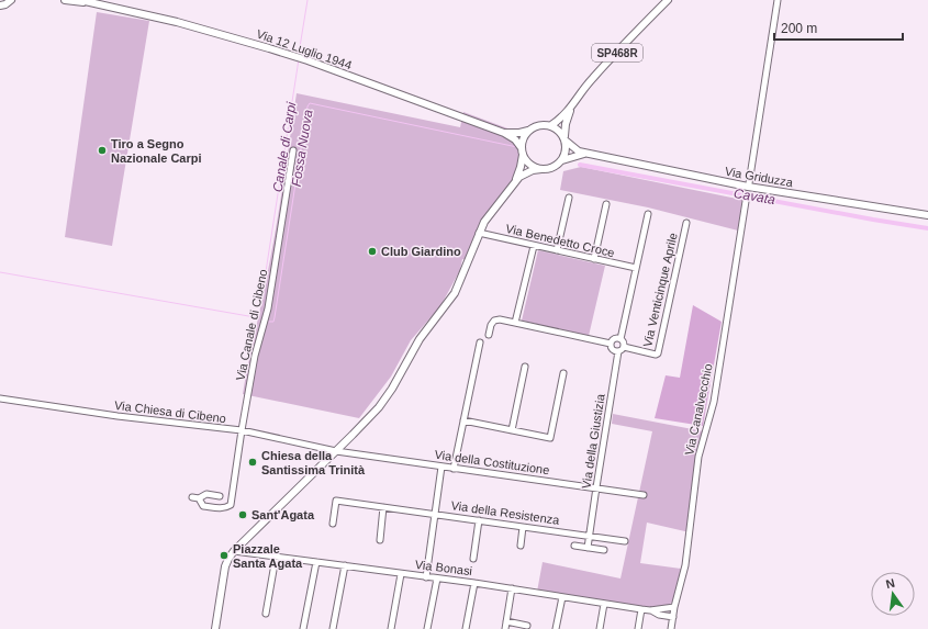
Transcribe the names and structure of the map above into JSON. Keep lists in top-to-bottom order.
{
  "streets": {
    "main road": ["Via 12 Luglio 1944", "SP468R", "Via Griduzza"],
    "street": [
      "Via Benedetto Croce",
      "Via Venticinque Aprile",
      "Via Canale di Cibeno",
      "Via Canalvecchio",
      "Via Chiesa di Cibeno",
      "Via della Giustizia",
      "Via della Costituzione",
      "Via della Resistenza",
      "Via Bonasi"
    ]
  },
  "crossings": [
    ["SP468R", "Via Griduzza"],
    ["Via Venticinque Aprile", "Via della Giustizia"],
    ["Via Canale di Cibeno", "Via Chiesa di Cibeno"],
    ["Via Canalvecchio", "Via Bonasi"],
    ["Via Chiesa di Cibeno", "Via della Costituzione"],
    ["Via della Giustizia", "Via della Costituzione"],
    ["Via della Giustizia", "Via della Resistenza"]
  ],
  "water": ["Canale di Carpi", "Fossa Nuova", "Cavata"],
  "places": [
    "Tiro a Segno Nazionale Carpi",
    "Club Giardino",
    "Chiesa della Santissima Trinità",
    "Sant'Agata",
    "Piazzale Santa Agata"
  ],
  "scale_bar": "200 m",
  "north": "top"
}
